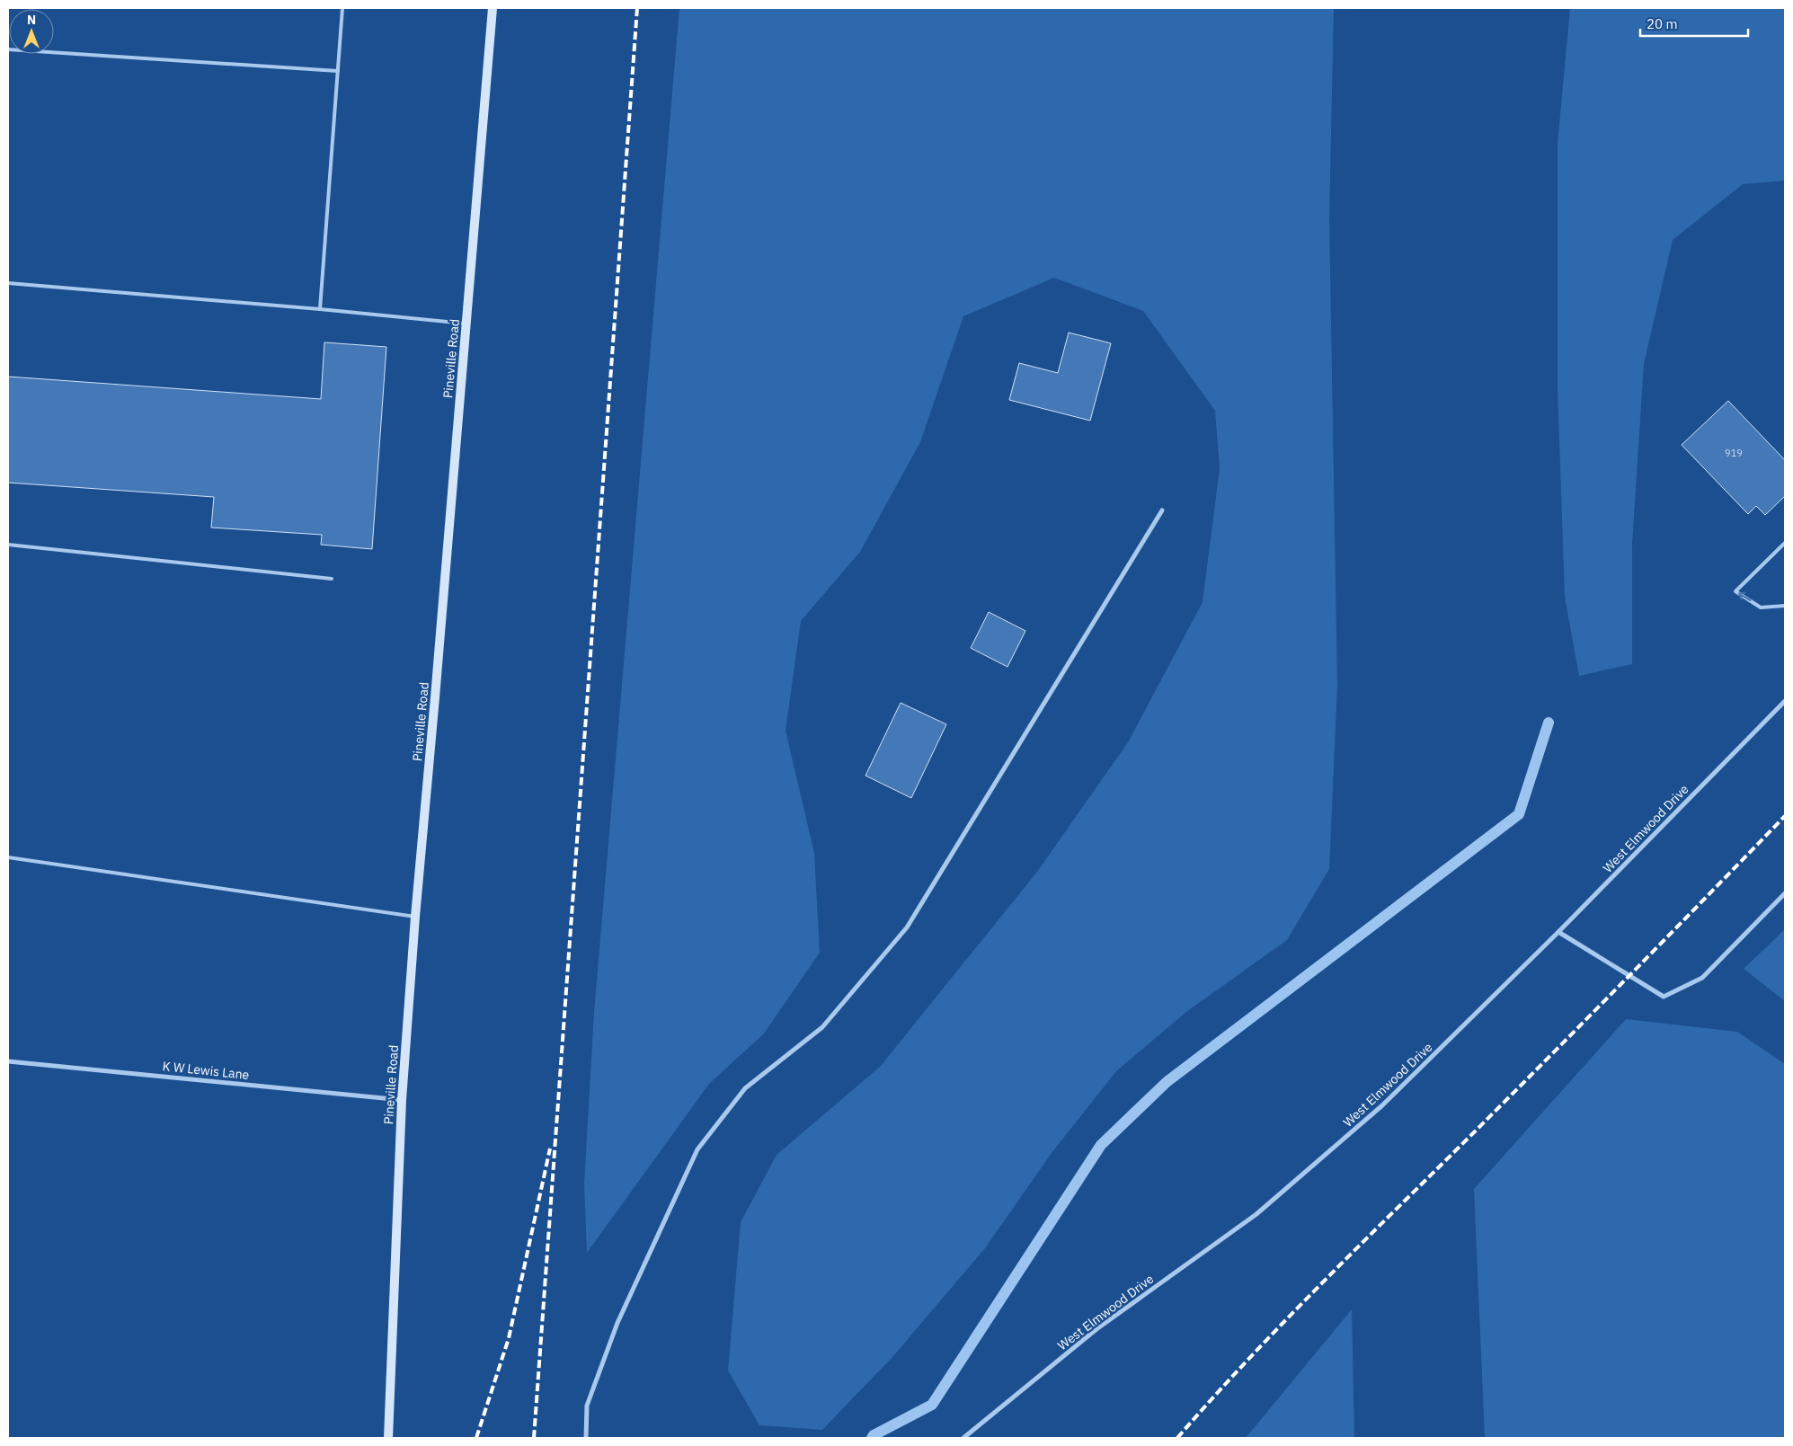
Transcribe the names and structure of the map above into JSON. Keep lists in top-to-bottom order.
{
  "streets": {
    "main road": ["Pineville Road"],
    "street": ["West Elmwood Drive", "K W Lewis Lane"]
  },
  "crossings": [
    ["Pineville Road", "K W Lewis Lane"]
  ],
  "house_numbers": ["919"],
  "scale_bar": "20 m",
  "north": "top"
}
